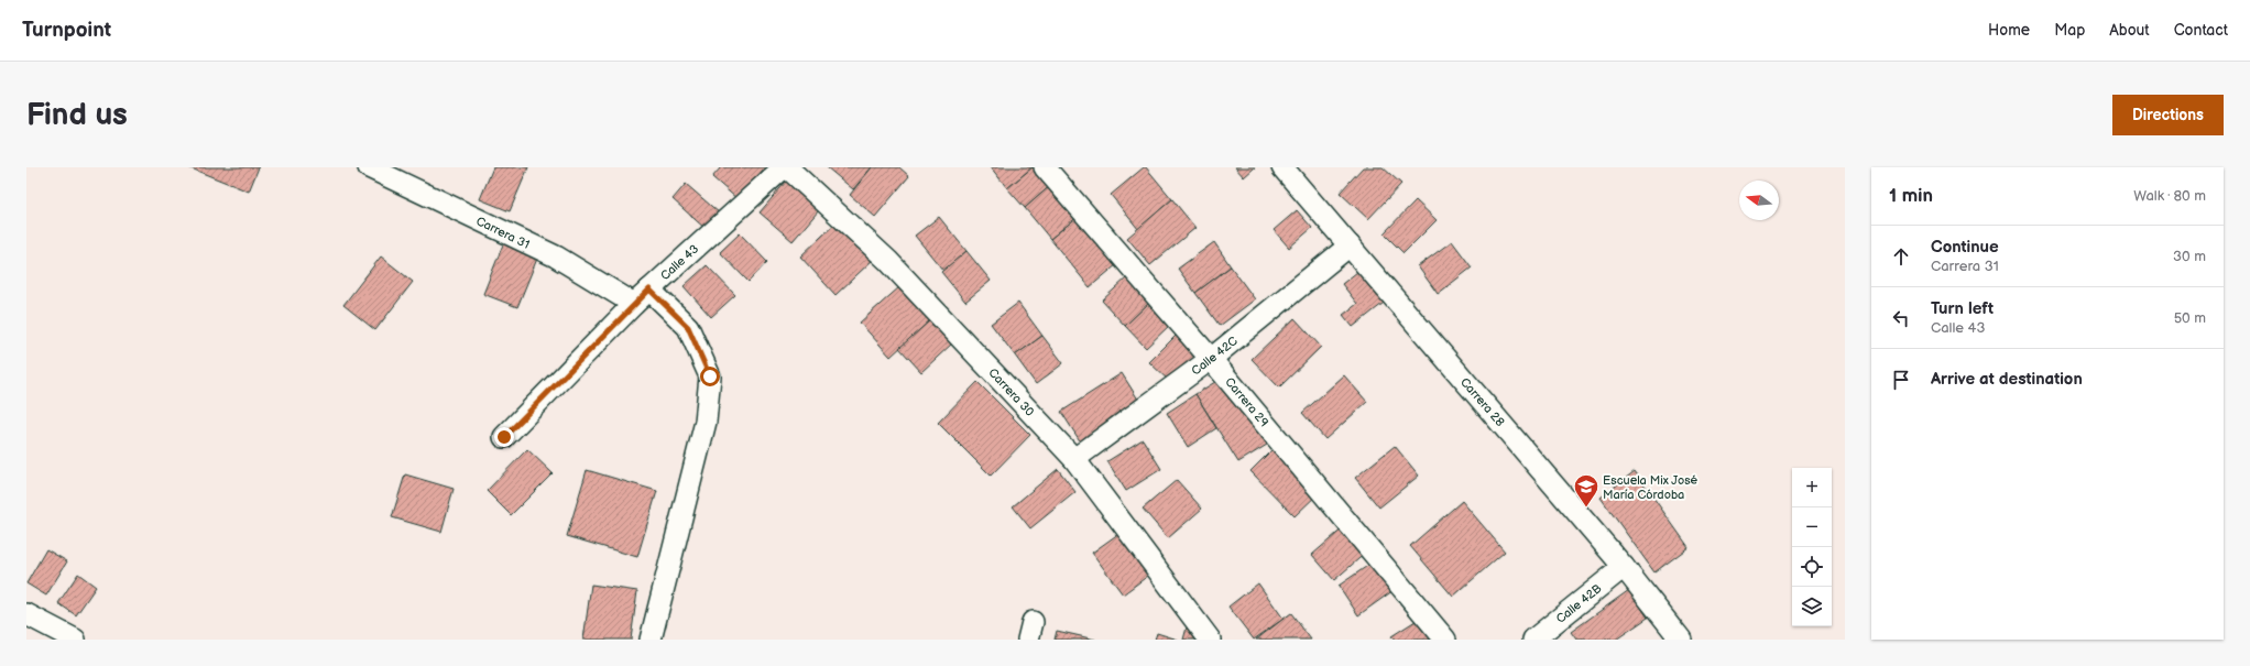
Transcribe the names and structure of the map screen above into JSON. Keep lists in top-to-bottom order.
{
  "streets": {
    "street": [
      "Carrera 31",
      "Calle 43",
      "Calle 42C",
      "Carrera 30",
      "Carrera 29",
      "Carrera 28",
      "Calle 42B"
    ]
  },
  "crossings": [
    ["Carrera 31", "Calle 43"],
    ["Calle 43", "Carrera 30"],
    ["Calle 42C", "Carrera 30"],
    ["Calle 42C", "Carrera 29"],
    ["Calle 42C", "Carrera 28"],
    ["Carrera 28", "Calle 42B"]
  ],
  "places": {
    "school or university": ["Escuela Mix José María Córdoba"]
  },
  "north": "left",
  "page": {
    "header": "Turnpoint",
    "nav": [
      "Home",
      "Map",
      "About",
      "Contact"
    ],
    "buttons": "Directions",
    "title": "Find us",
    "heading": ["1 min", "Walk · 80 m"],
    "list": [
      ["Continue", "Carrera 31", "30 m"],
      ["Turn left", "Calle 43", "50 m"],
      "Arrive at destination"
    ],
    "map_buttons": ["+", "−"]
  }
}
